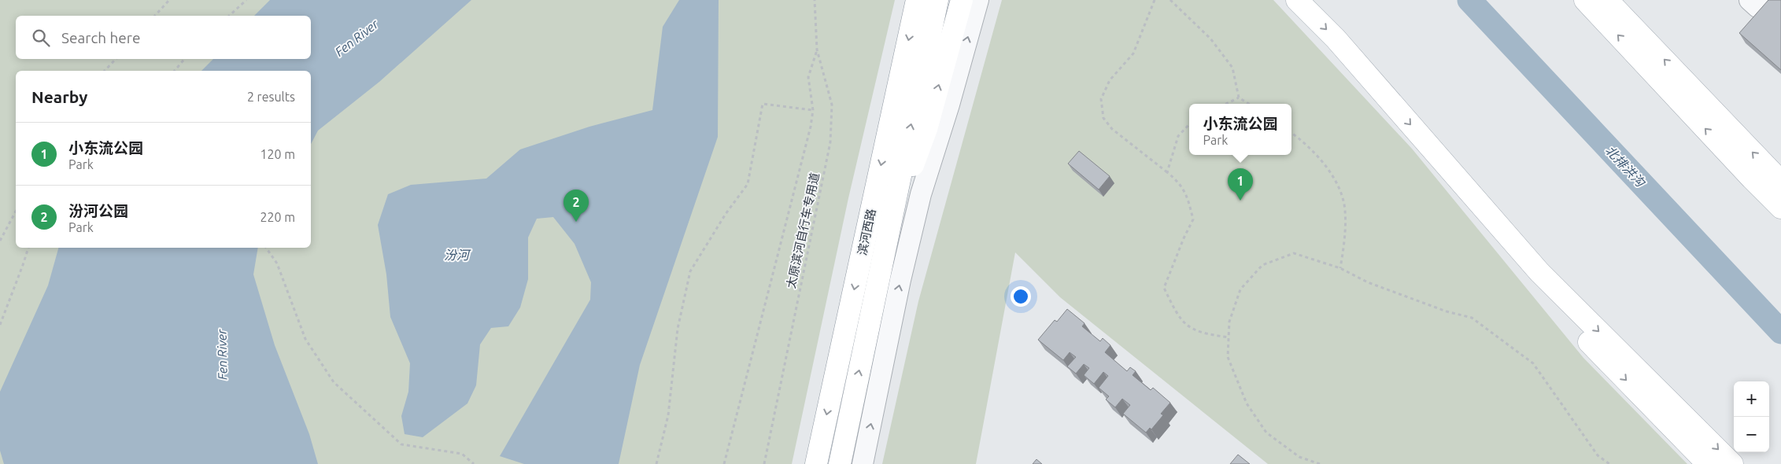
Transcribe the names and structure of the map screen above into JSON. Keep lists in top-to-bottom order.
{
  "streets": {
    "main road": ["滨河西路"],
    "path": ["太原滨河自行车专用道"]
  },
  "water": ["Fen River", "北排洪沟", "汾河"],
  "page": {
    "search": "Search here",
    "heading": ["Nearby", "2 results"],
    "popup": ["小东流公园", "Park"],
    "list": [
      {
        "mark": "1",
        "name": "小东流公园",
        "note": "Park",
        "value": "120 m"
      },
      {
        "mark": "2",
        "name": "汾河公园",
        "note": "Park",
        "value": "220 m"
      }
    ],
    "pins": ["1", "2"],
    "map_buttons": ["+", "−"]
  }
}
